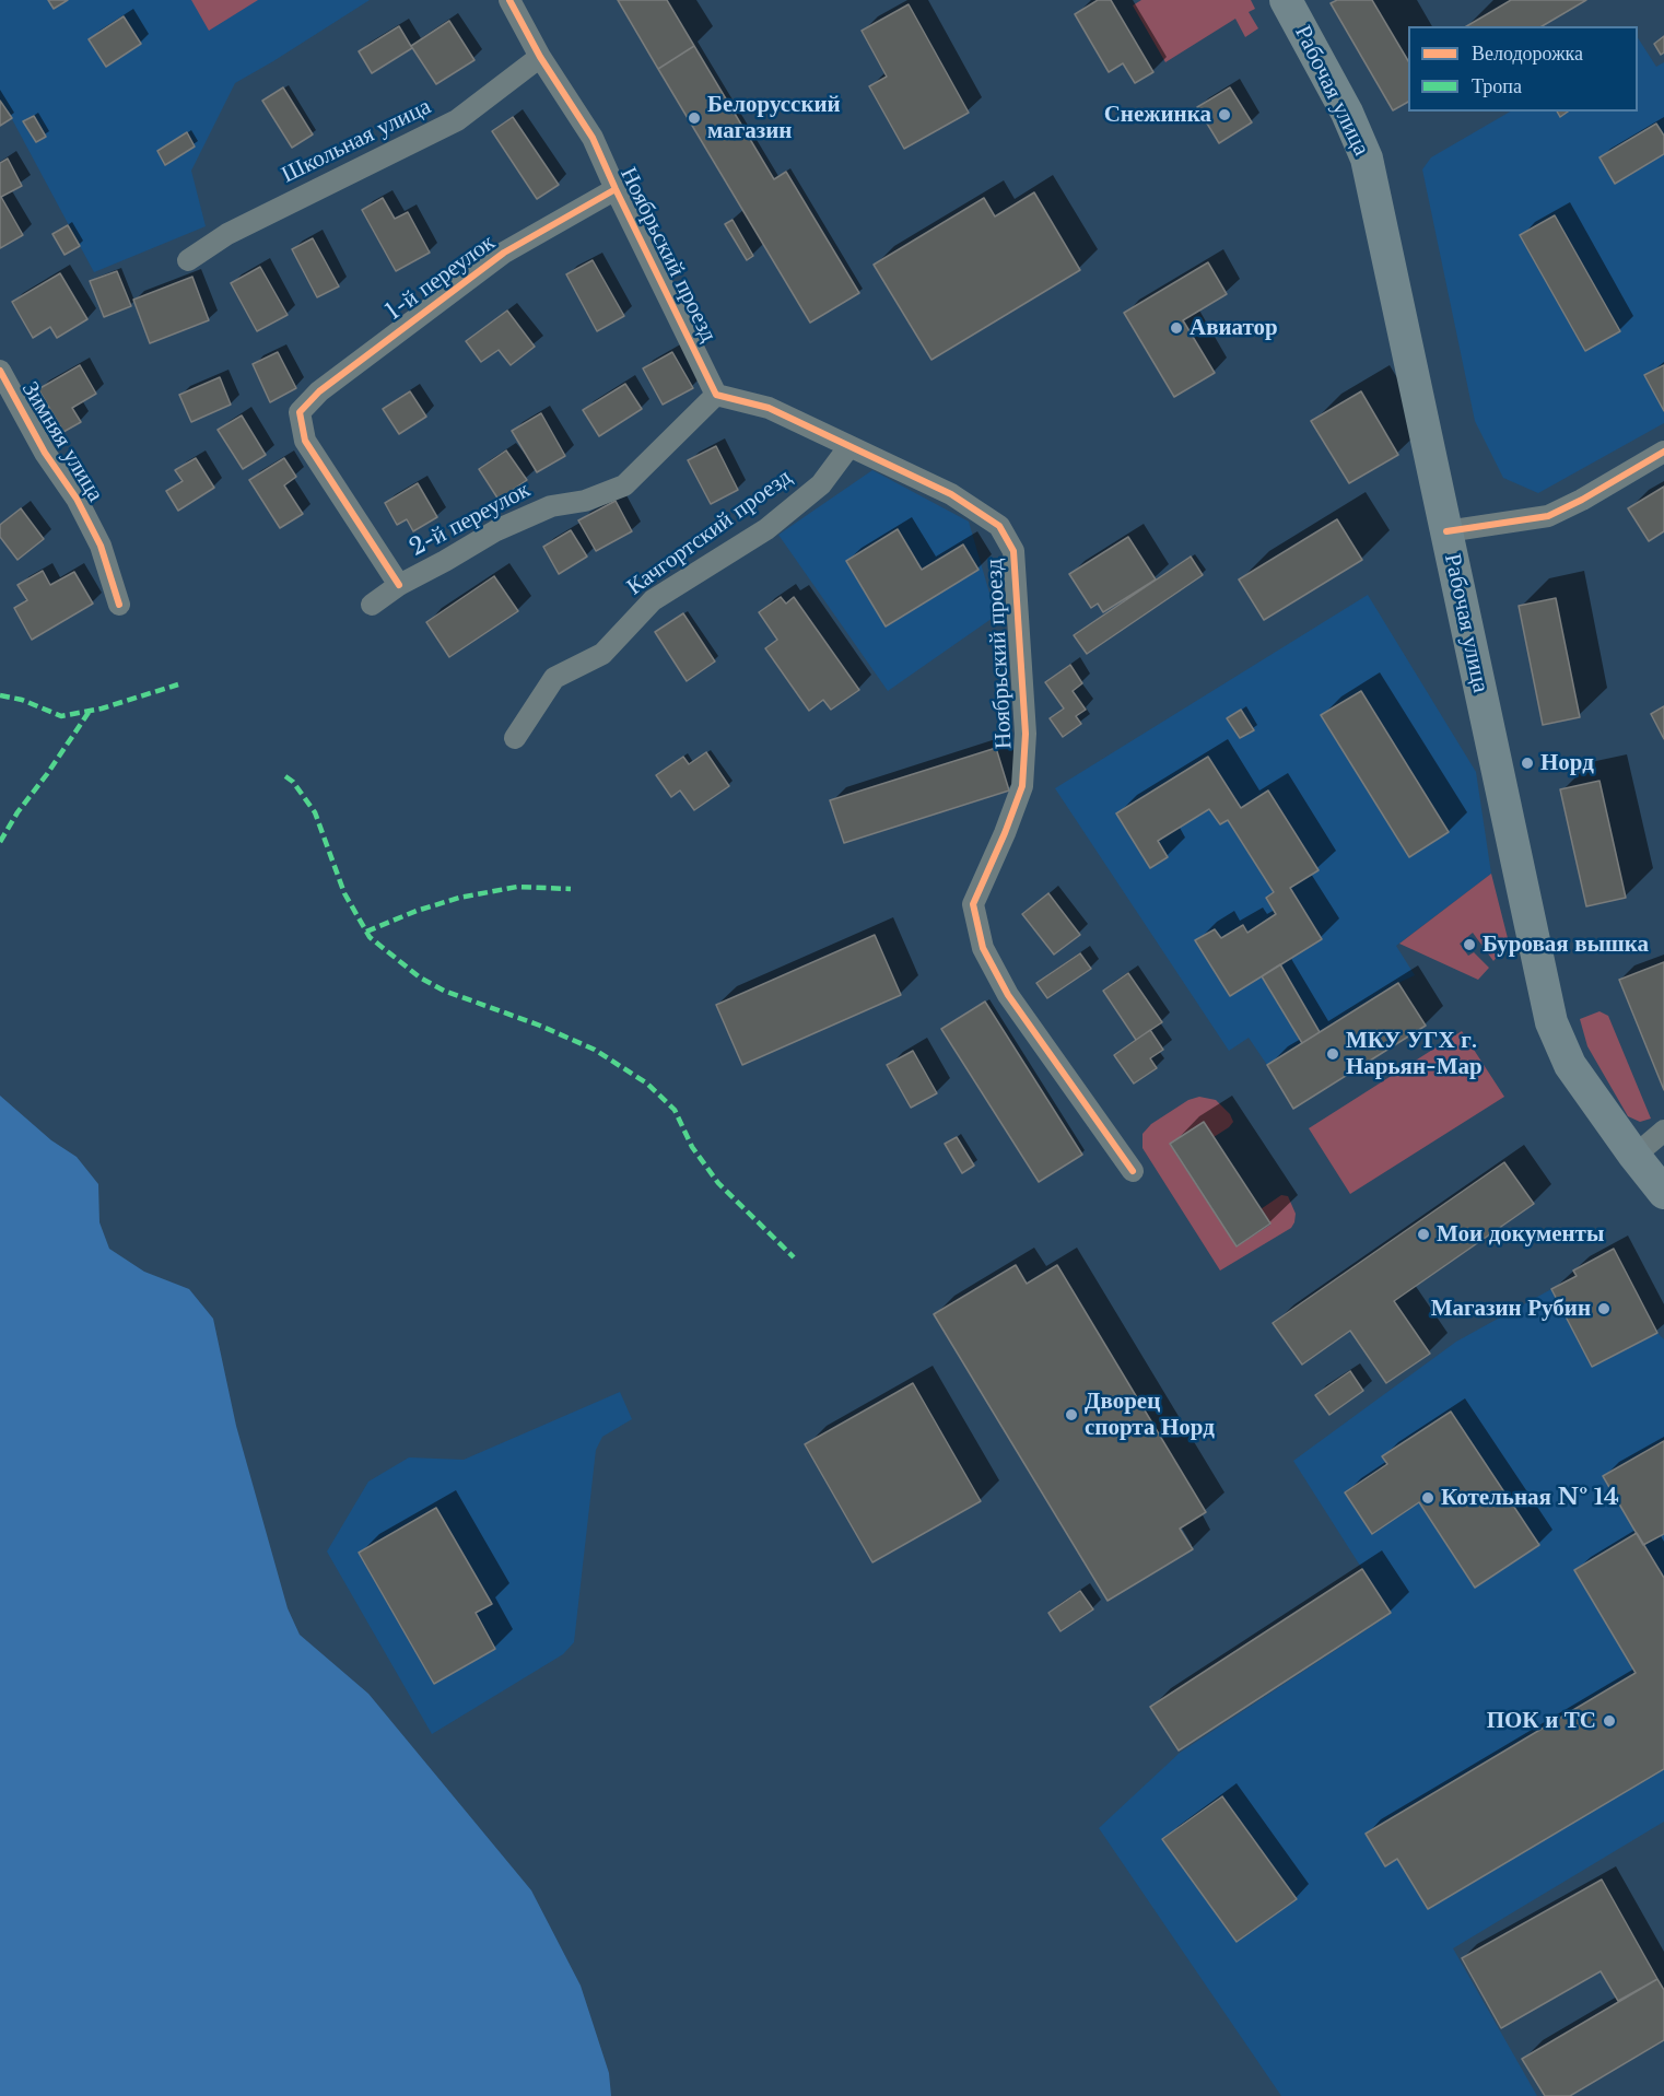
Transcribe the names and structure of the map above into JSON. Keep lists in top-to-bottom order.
{
  "streets": {
    "main road": ["Рабочая улица"],
    "street": [
      "Школьная улица",
      "Ноябрьский проезд",
      "1-й переулок",
      "Зимняя улица",
      "2-й переулок",
      "Качгортский проезд"
    ]
  },
  "crossings": [
    ["Школьная улица", "Ноябрьский проезд"],
    ["Ноябрьский проезд", "1-й переулок"],
    ["Ноябрьский проезд", "2-й переулок"],
    ["Ноябрьский проезд", "Качгортский проезд"],
    ["1-й переулок", "2-й переулок"]
  ],
  "places": [
    "Снежинка",
    "Белорусский магазин",
    "Авиатор",
    "Норд",
    "Буровая вышка",
    "МКУ УГХ г. Нарьян-Мар",
    "Мои документы",
    "Магазин Рубин",
    "Дворец спорта Норд",
    "Котельная № 14",
    "ПОК и ТС"
  ],
  "legend": ["Велодорожка", "Тропа"]
}
